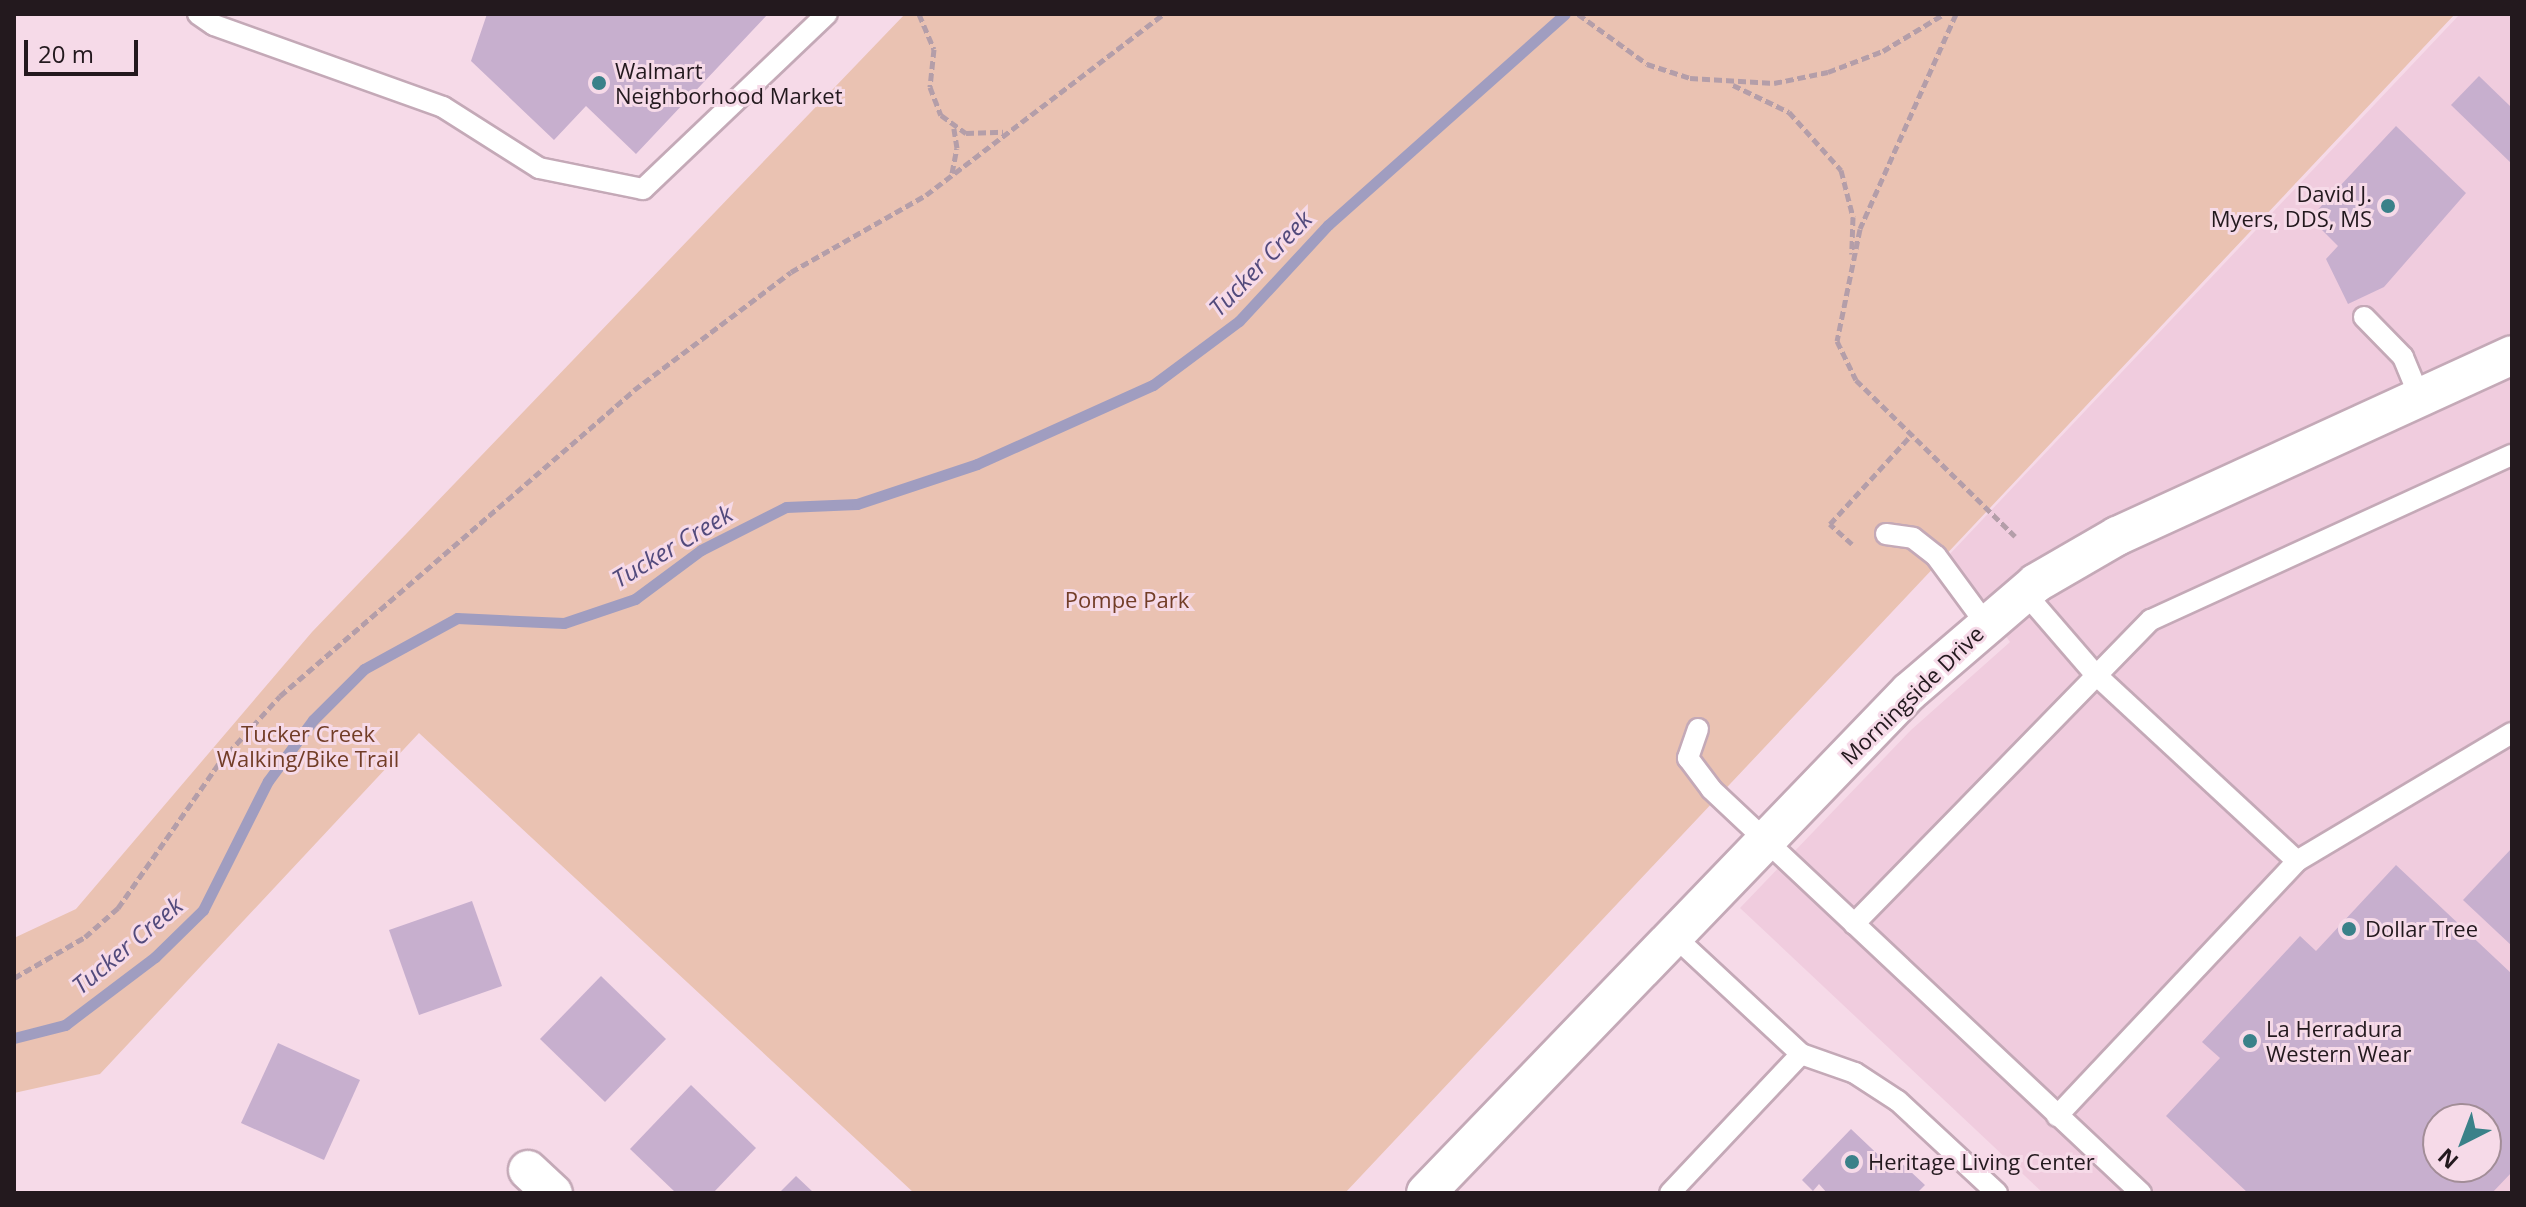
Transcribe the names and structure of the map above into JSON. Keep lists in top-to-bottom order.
{
  "streets": {
    "street": ["Morningside Drive"]
  },
  "water": ["Tucker Creek"],
  "parks": ["Pompe Park", "Tucker Creek Walking/Bike Trail"],
  "places": [
    "Walmart Neighborhood Market",
    "David J. Myers, DDS, MS",
    "Dollar Tree",
    "La Herradura Western Wear",
    "Heritage Living Center"
  ],
  "scale_bar": "20 m",
  "north": "bottom left"
}
